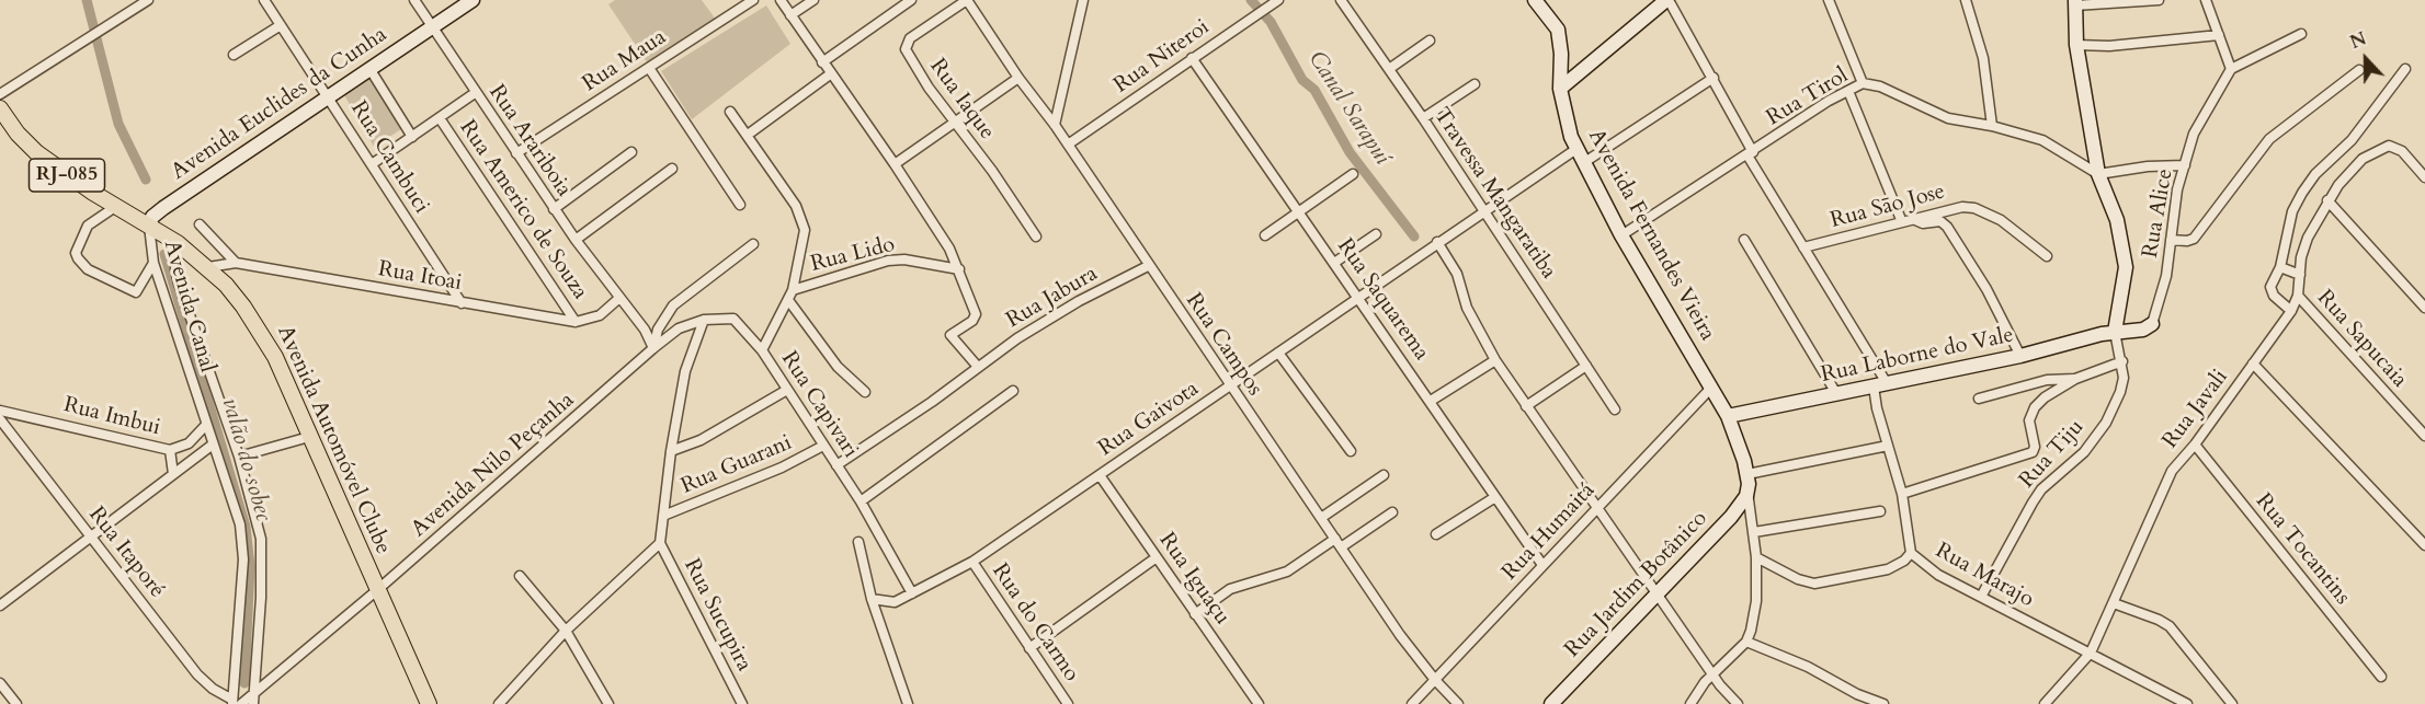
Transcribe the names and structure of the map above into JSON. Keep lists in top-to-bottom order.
{
  "streets": {
    "main road": [
      "Avenida Euclides da Cunha",
      "RJ-085",
      "Avenida Fernandes Vieira",
      "Rua Laborne do Vale",
      "Avenida Automóvel Clube",
      "Rua Jardim Botânico"
    ],
    "street": [
      "Rua Niteroi",
      "Rua Maua",
      "Rua Tirol",
      "Rua Iaque",
      "Rua Arariboia",
      "Rua Cambuci",
      "Travessa Mangaratiba",
      "Rua Sāo Jose",
      "Rua Americo de Souza",
      "Rua Alice",
      "Rua Lido",
      "Rua Itoai",
      "Rua Jabura",
      "Rua Saquarema",
      "Avenida Canal",
      "Rua Sapucaia",
      "Rua Campos",
      "Rua Capivari",
      "Rua Javali",
      "Rua Imbui",
      "Rua Gaivota",
      "Rua Tiju",
      "Avenida Nilo Peçanha",
      "Rua Guarani",
      "Rua Humaitá",
      "Rua Tocantins",
      "Rua Itaporé",
      "Rua Marajo",
      "Rua Iguaçu",
      "Rua Sucupira",
      "Rua do Carmo"
    ]
  },
  "crossings": [
    ["Rua Niteroi", "Rua Saquarema"],
    ["Rua Niteroi", "Rua Campos"],
    ["Rua Maua", "Rua Arariboia"],
    ["Rua Tirol", "Avenida Fernandes Vieira"],
    ["Rua Tirol", "Rua Marajo"],
    ["Rua Iaque", "Rua Campos"],
    ["Avenida Euclides da Cunha", "Rua Arariboia"],
    ["Avenida Euclides da Cunha", "Rua Cambuci"],
    ["Avenida Euclides da Cunha", "Avenida Canal"],
    ["Avenida Euclides da Cunha", "Avenida Automóvel Clube"],
    ["Rua Arariboia", "Rua Capivari"],
    ["Rua Arariboia", "Avenida Nilo Peçanha"],
    ["Rua Cambuci", "Rua Itoai"],
    ["Travessa Mangaratiba", "Rua Gaivota"],
    ["Rua Sāo Jose", "Rua Marajo"],
    ["Rua Americo de Souza", "Rua Itoai"],
    ["Rua Alice", "Rua Laborne do Vale"],
    ["Avenida Fernandes Vieira", "Rua Laborne do Vale"],
    ["Avenida Fernandes Vieira", "Rua Gaivota"],
    ["Avenida Fernandes Vieira", "Rua Humaitá"],
    ["Avenida Fernandes Vieira", "Rua Jardim Botânico"],
    ["Rua Itoai", "Avenida Automóvel Clube"],
    ["Rua Jabura", "Rua Campos"],
    ["Rua Jabura", "Rua Capivari"],
    ["Rua Saquarema", "Rua Gaivota"],
    ["Rua Saquarema", "Rua Humaitá"],
    ["Avenida Canal", "Rua Imbui"],
    ["Avenida Canal", "Avenida Automóvel Clube"],
    ["Avenida Canal", "Avenida Nilo Peçanha"],
    ["Avenida Canal", "Rua Itaporé"],
    ["Rua Sapucaia", "Rua Javali"],
    ["Rua Campos", "Rua Gaivota"],
    ["Rua Campos", "Rua Humaitá"],
    ["Rua Laborne do Vale", "Rua Tiju"],
    ["Rua Laborne do Vale", "Rua Marajo"],
    ["Rua Capivari", "Rua Gaivota"],
    ["Rua Capivari", "Avenida Nilo Peçanha"],
    ["Rua Capivari", "Rua Guarani"],
    ["Rua Javali", "Rua Tocantins"],
    ["Rua Javali", "Rua Marajo"],
    ["Rua Gaivota", "Rua Iguaçu"],
    ["Rua Gaivota", "Rua do Carmo"],
    ["Avenida Automóvel Clube", "Avenida Nilo Peçanha"],
    ["Rua Tiju", "Rua Marajo"],
    ["Avenida Nilo Peçanha", "Rua Itaporé"]
  ],
  "water": ["Canal Sarapuí", "valão do sobec"],
  "north": "top"
}
